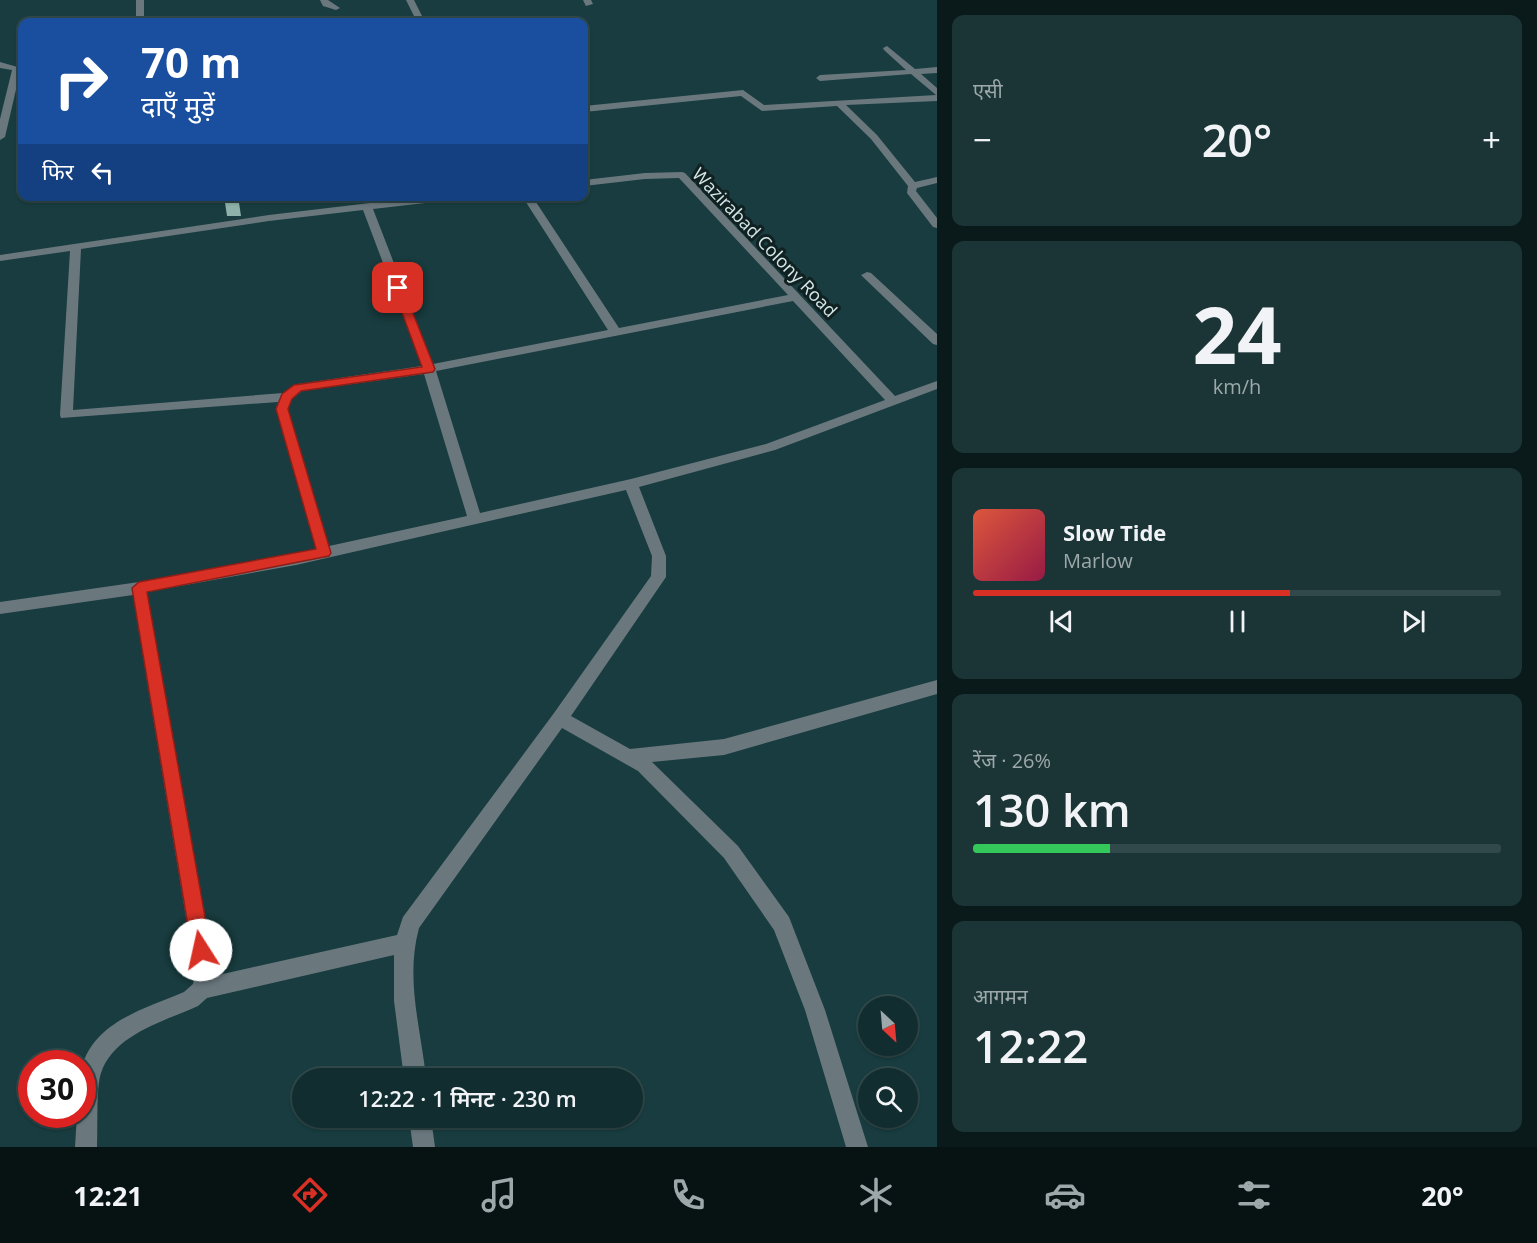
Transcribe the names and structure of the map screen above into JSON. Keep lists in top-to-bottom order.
{
  "streets": {
    "street": ["Wazirabad Colony Road"]
  },
  "north": "bottom right",
  "page": {
    "tile": [
      "एसी",
      ["24", "km/h"],
      ["रेंज · 26%", "130 km"],
      ["आगमन", "12:22"]
    ],
    "turn": ["70 m", "दाएँ मुड़ें"],
    "heat": ["−", "20°", "+"],
    "then": "फिर",
    "song": ["Slow Tide", "Marlow"],
    "limit": "30",
    "trip": "12:22 · 1 मिनट · 230 m",
    "tabs": ["12:21", "20°"]
  }
}
